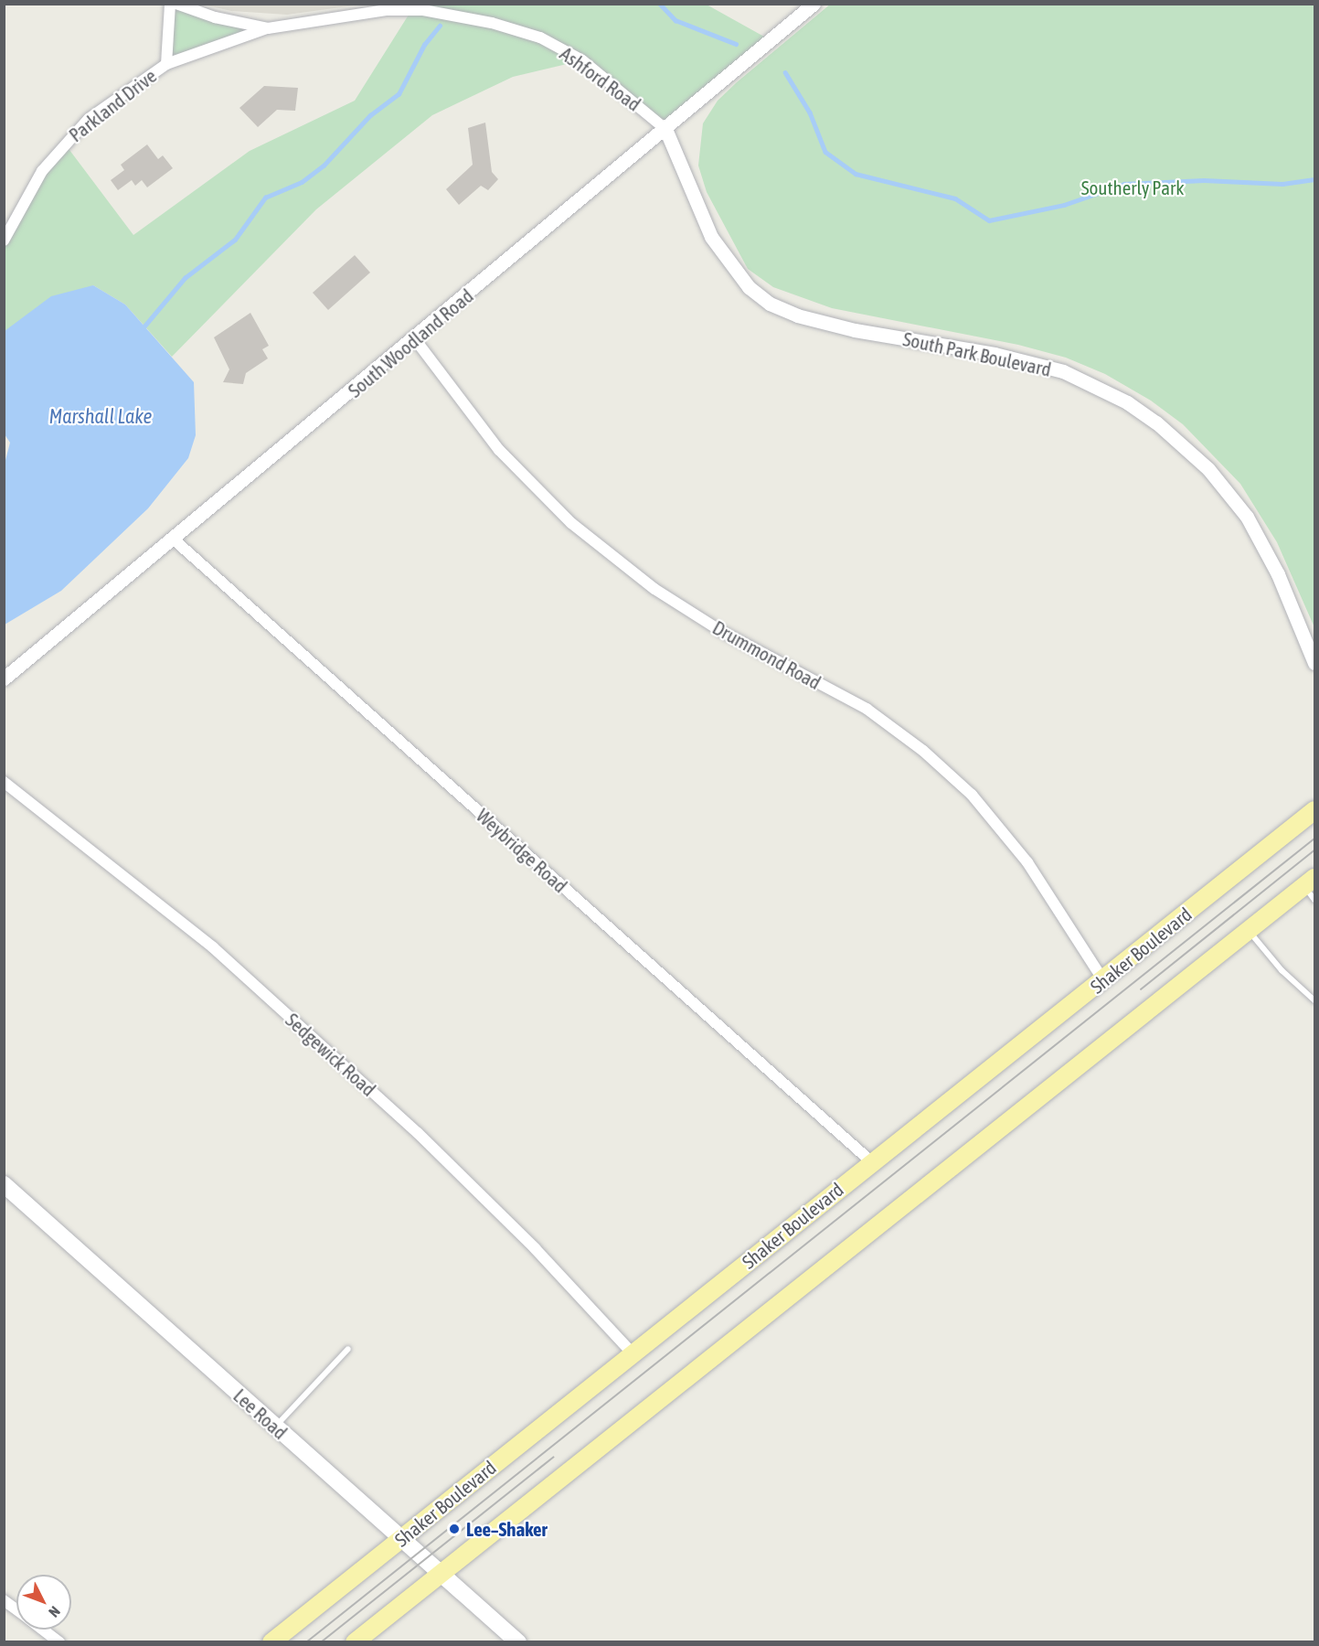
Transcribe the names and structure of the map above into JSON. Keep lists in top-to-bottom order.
{
  "streets": {
    "main road": ["Shaker Boulevard", "Lee Road"],
    "street": [
      "Ashford Road",
      "Parkland Drive",
      "South Woodland Road",
      "South Park Boulevard",
      "Drummond Road",
      "Weybridge Road",
      "Sedgewick Road"
    ]
  },
  "crossings": [
    ["Ashford Road", "Parkland Drive"],
    ["Ashford Road", "South Woodland Road"],
    ["Ashford Road", "South Park Boulevard"],
    ["South Woodland Road", "South Park Boulevard"],
    ["South Woodland Road", "Drummond Road"],
    ["South Woodland Road", "Weybridge Road"],
    ["Drummond Road", "Shaker Boulevard"],
    ["Weybridge Road", "Shaker Boulevard"],
    ["Shaker Boulevard", "Sedgewick Road"],
    ["Shaker Boulevard", "Lee Road"]
  ],
  "water": ["Marshall Lake"],
  "parks": ["Southerly Park"],
  "places": ["Lee–Shaker"],
  "north": "bottom right"
}
